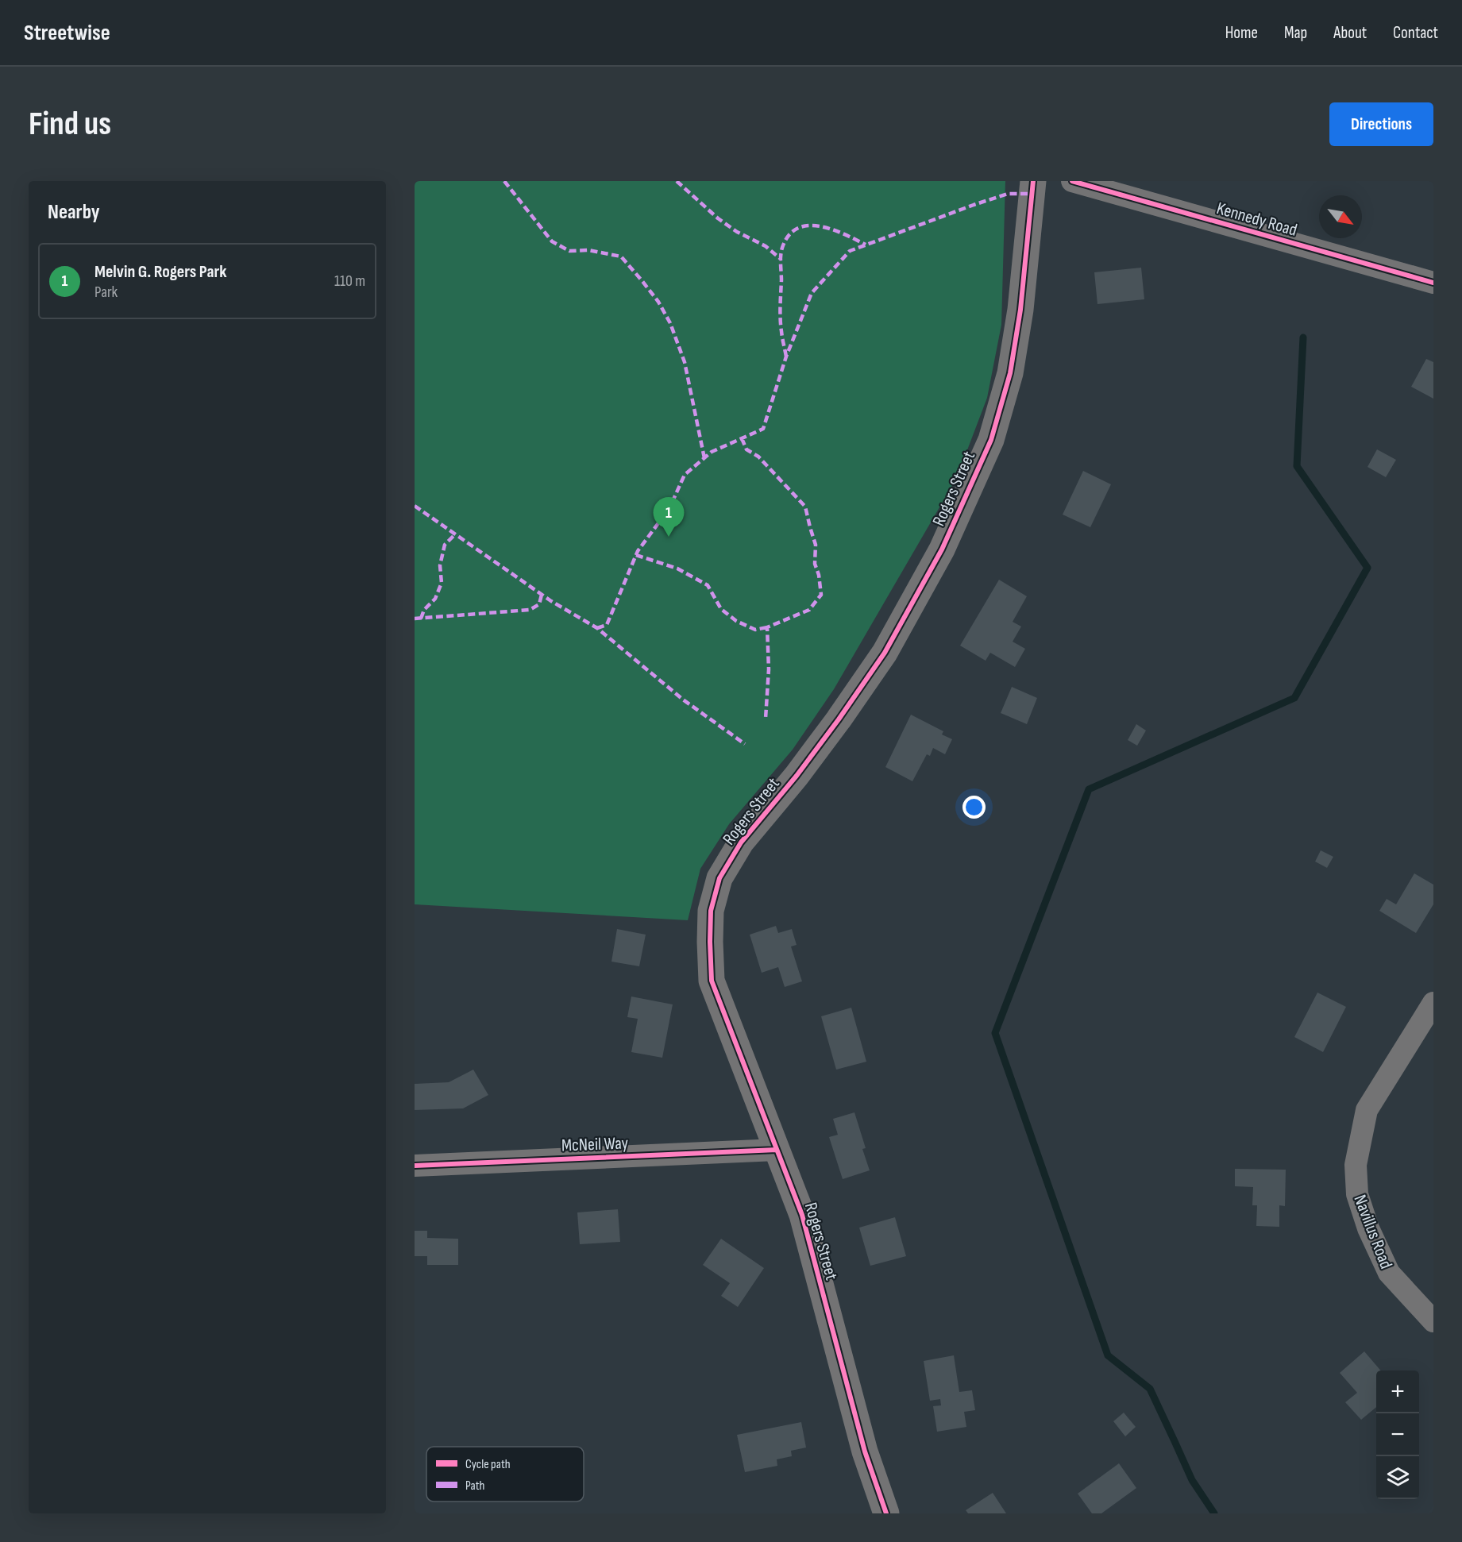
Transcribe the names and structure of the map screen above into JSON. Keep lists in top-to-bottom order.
{
  "streets": {
    "street": [
      "Kennedy Road",
      "Rogers Street",
      "McNeil Way",
      "Navillus Road"
    ]
  },
  "crossings": [
    ["Rogers Street", "McNeil Way"]
  ],
  "legend": ["Cycle path", "Path"],
  "north": "bottom right",
  "page": {
    "header": "Streetwise",
    "nav": [
      "Home",
      "Map",
      "About",
      "Contact"
    ],
    "buttons": "Directions",
    "title": "Find us",
    "heading": "Nearby",
    "list": [
      {
        "mark": "1",
        "name": "Melvin G. Rogers Park",
        "note": "Park",
        "value": "110 m"
      }
    ],
    "pins": "1",
    "map_buttons": ["+", "−"]
  }
}
